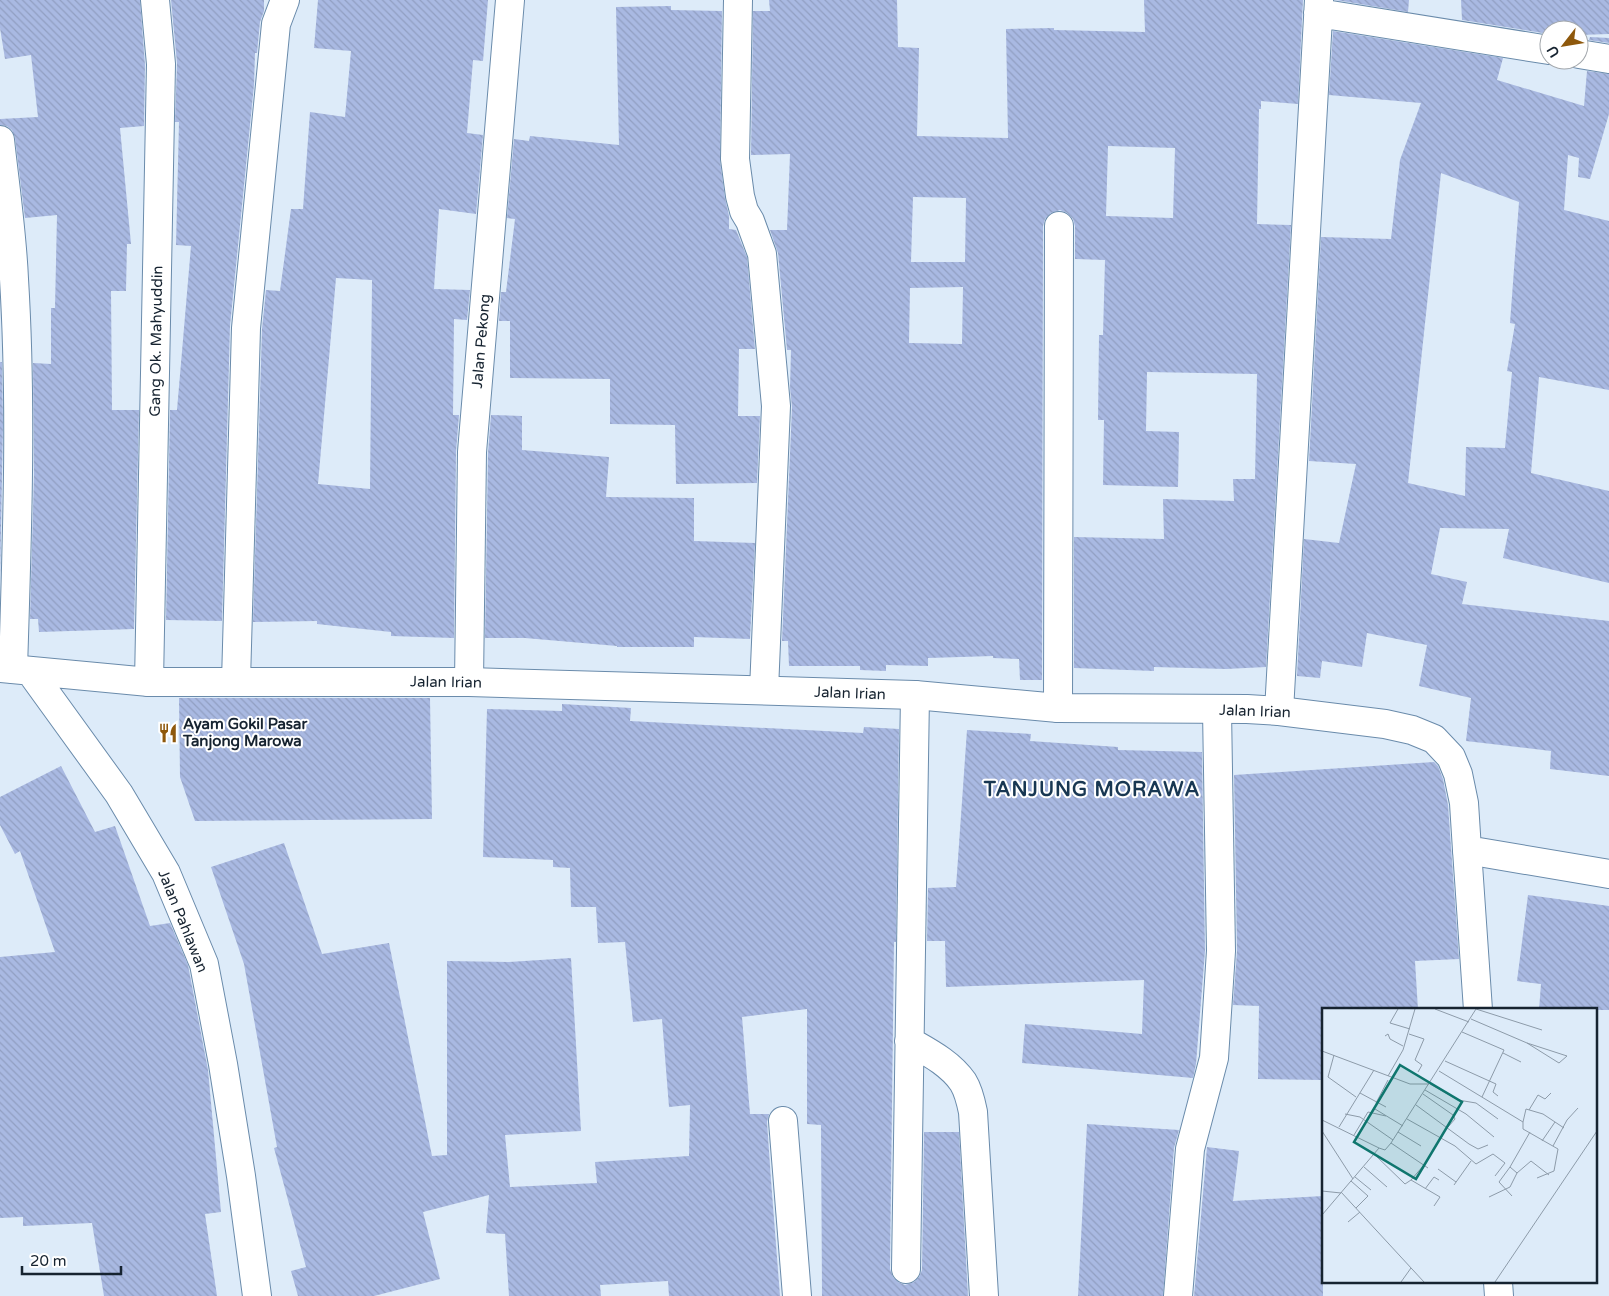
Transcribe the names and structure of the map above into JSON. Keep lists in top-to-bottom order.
{
  "streets": {
    "street": [
      "Gang Ok. Mahyuddin",
      "Jalan Pekong",
      "Jalan Irian",
      "Jalan Pahlawan"
    ]
  },
  "crossings": [
    ["Gang Ok. Mahyuddin", "Jalan Irian"],
    ["Jalan Pekong", "Jalan Irian"],
    ["Jalan Irian", "Jalan Pahlawan"]
  ],
  "districts": ["TANJUNG MORAWA"],
  "places": {
    "restaurant": ["Ayam Gokil Pasar Tanjong Marowa"]
  },
  "scale_bar": "20 m",
  "north": "bottom left"
}
